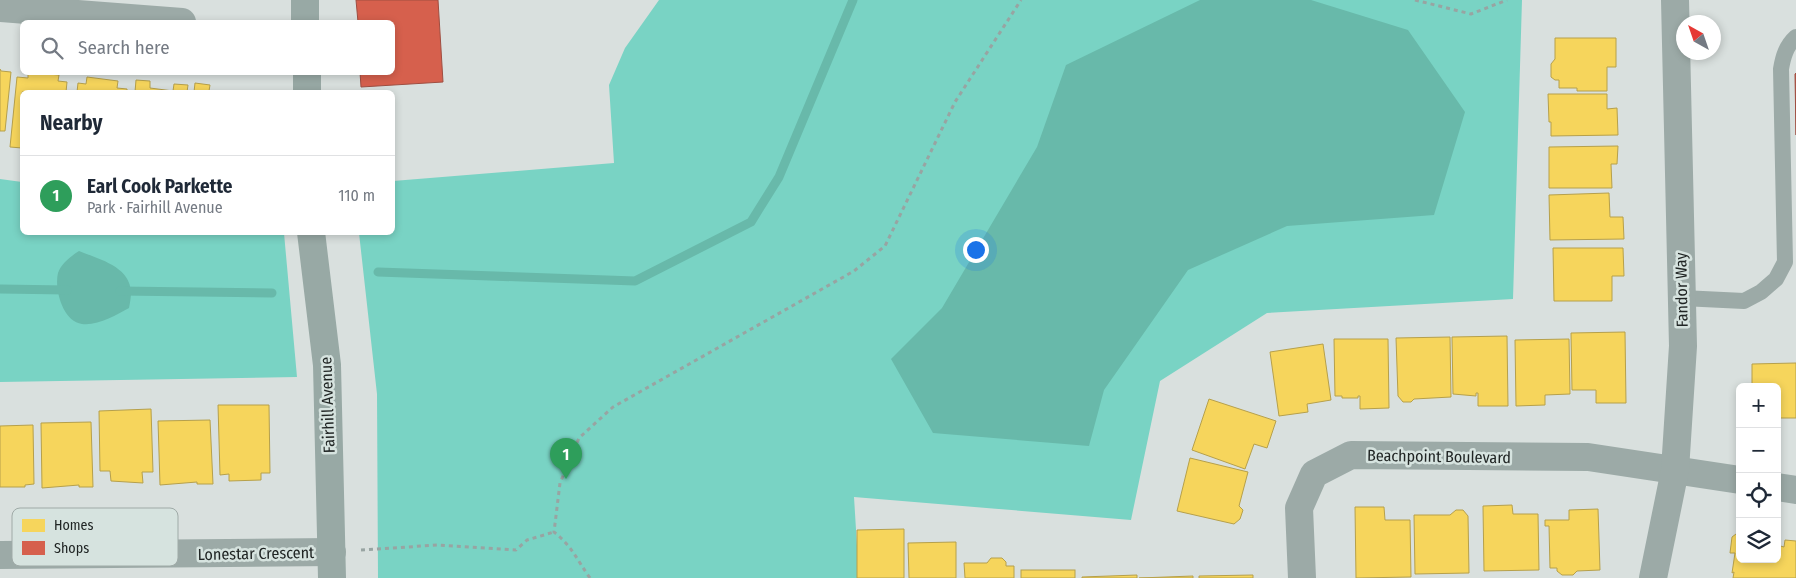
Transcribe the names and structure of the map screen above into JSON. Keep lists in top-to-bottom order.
{
  "streets": {
    "street": [
      "Fandor Way",
      "Fairhill Avenue",
      "Beachpoint Boulevard",
      "Lonestar Crescent"
    ]
  },
  "crossings": [
    ["Fandor Way", "Beachpoint Boulevard"],
    ["Fairhill Avenue", "Lonestar Crescent"]
  ],
  "legend": ["Homes", "Shops"],
  "north": "top left",
  "page": {
    "search": "Search here",
    "heading": "Nearby",
    "list": [
      {
        "mark": "1",
        "name": "Earl Cook Parkette",
        "note": "Park · Fairhill Avenue",
        "value": "110 m"
      }
    ],
    "map_buttons": ["+", "−"],
    "pins": "1"
  }
}
